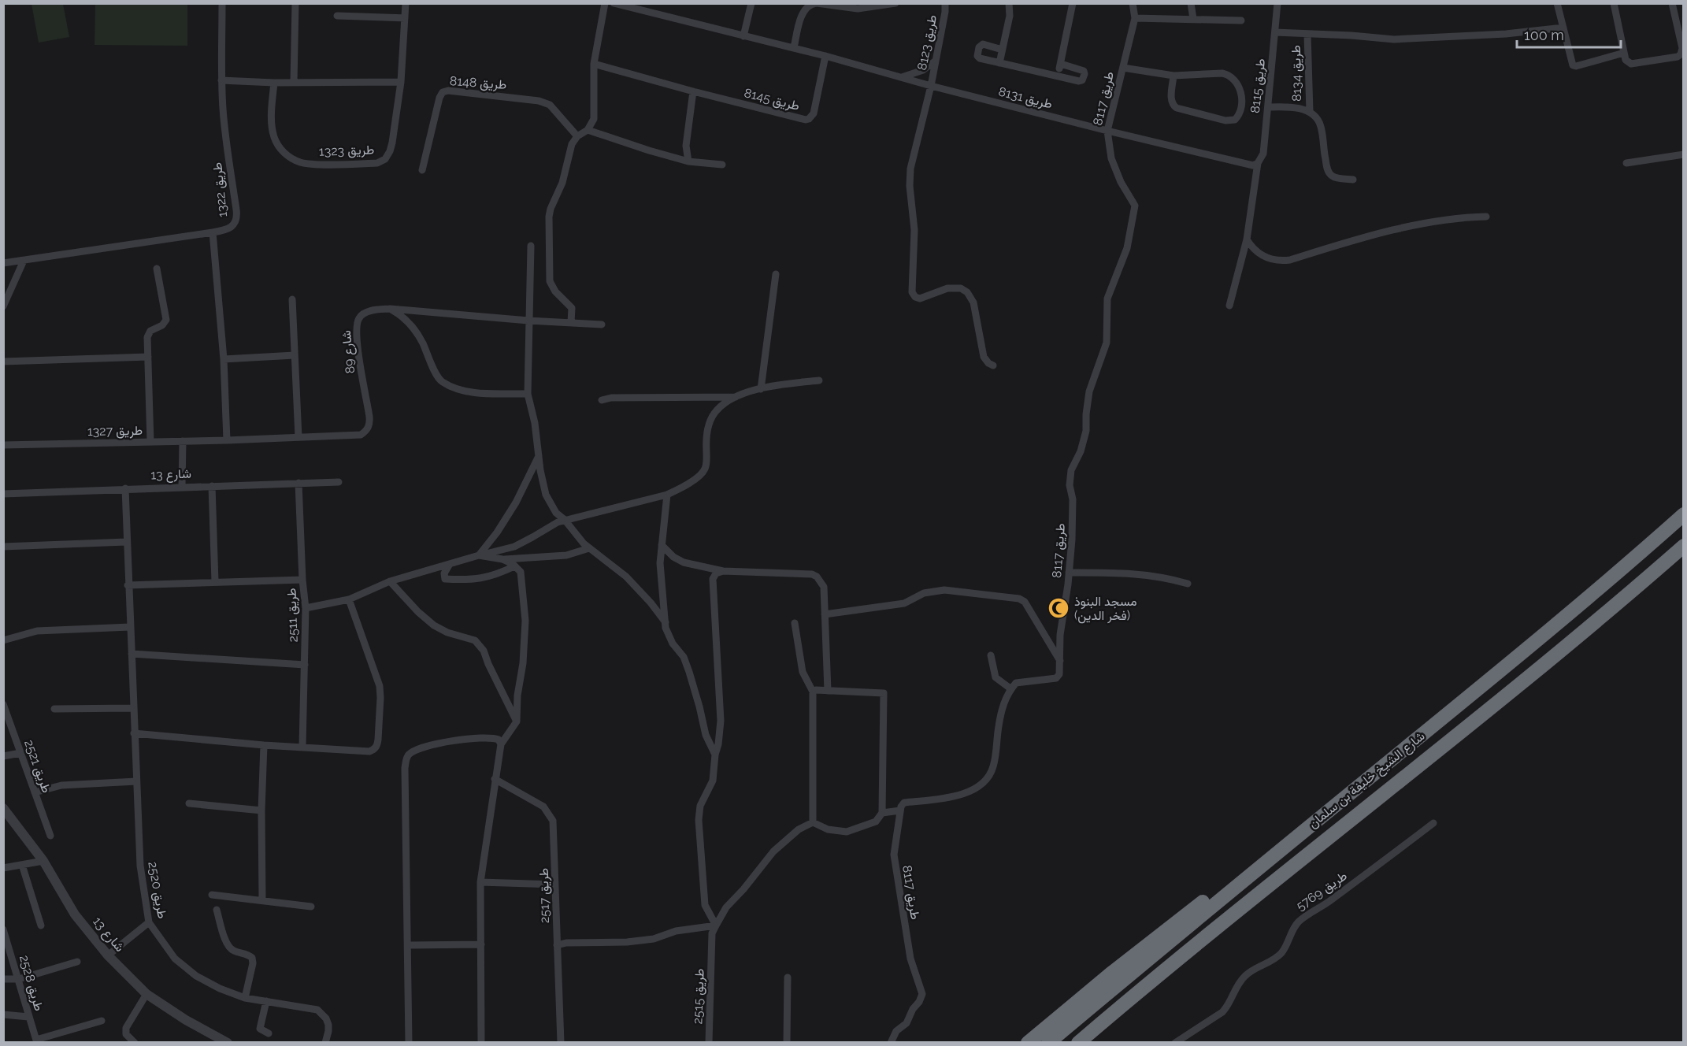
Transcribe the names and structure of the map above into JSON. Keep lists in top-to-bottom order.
{
  "streets": {
    "highway": ["شارع الشيخ خليفة بن سلمان"],
    "street": [
      "طريق 8123",
      "طريق 8134",
      "طريق 8148",
      "طريق 8115",
      "طريق 8131",
      "طريق 8117",
      "طريق 8145",
      "طريق 1323",
      "طريق 1322",
      "شارع 89",
      "طريق 1327",
      "شارع 13",
      "طريق 2511",
      "طريق 2521",
      "طريق 2520",
      "طريق 5769",
      "طريق 2517",
      "طريق 2528",
      "طريق 2515"
    ]
  },
  "crossings": [
    ["طريق 8123", "طريق 8131"],
    ["طريق 8115", "طريق 8131"],
    ["طريق 8131", "طريق 8117"],
    ["طريق 8131", "طريق 8145"],
    ["شارع 89", "طريق 1327"],
    ["شارع 13", "طريق 2511"],
    ["شارع 13", "طريق 2520"]
  ],
  "places": {
    "mosque": ["مسجد البنوذ (فخر الدين)"]
  },
  "scale_bar": "100 m"
}
